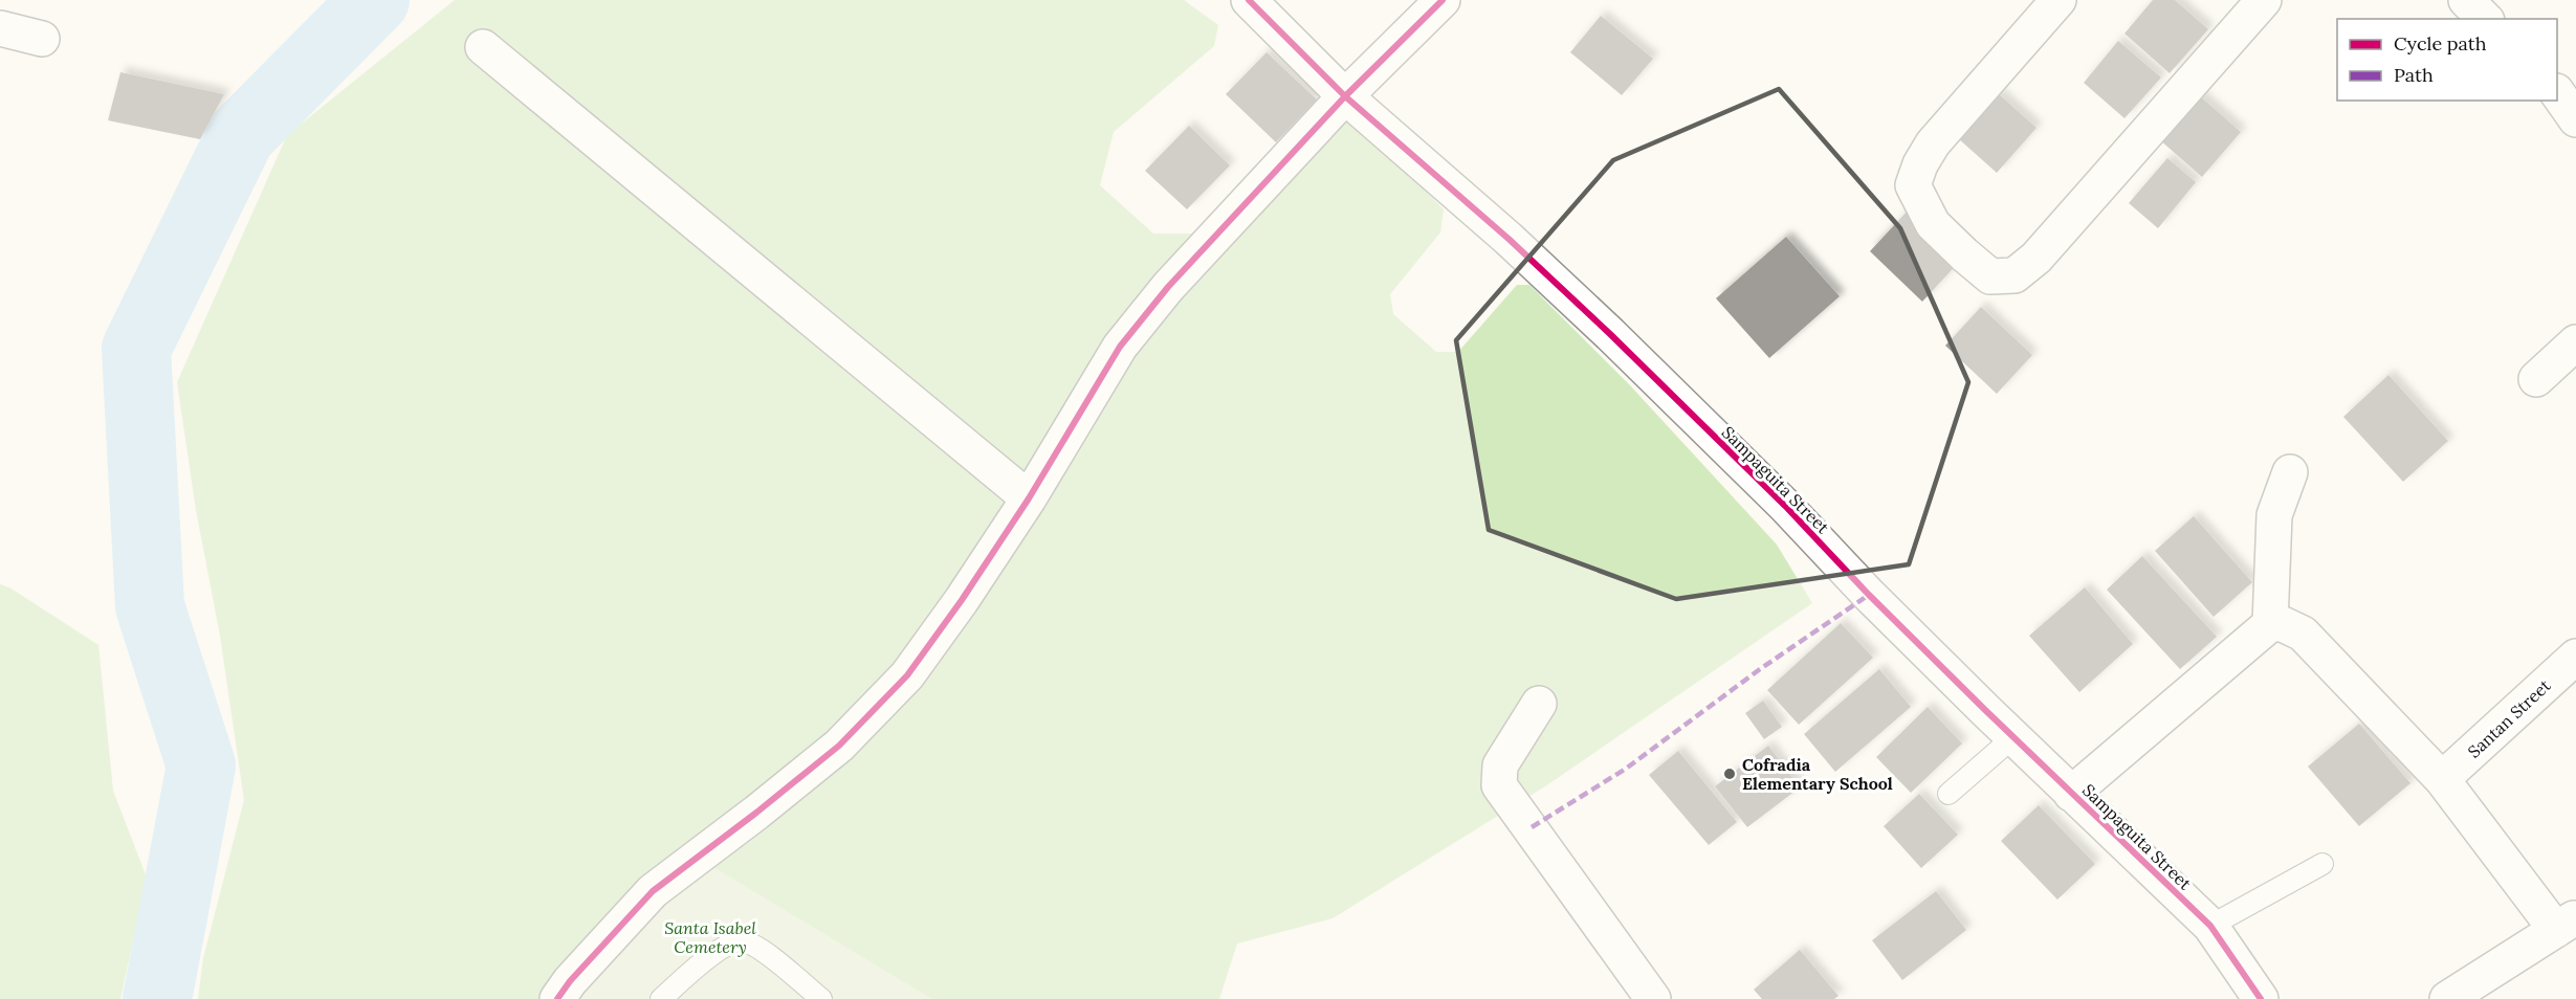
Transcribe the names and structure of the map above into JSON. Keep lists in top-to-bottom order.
{
  "streets": {
    "street": ["Sampaguita Street", "Santan Street"]
  },
  "parks": ["Santa Isabel Cemetery"],
  "places": ["Cofradia Elementary School"],
  "legend": ["Cycle path", "Path"]
}
